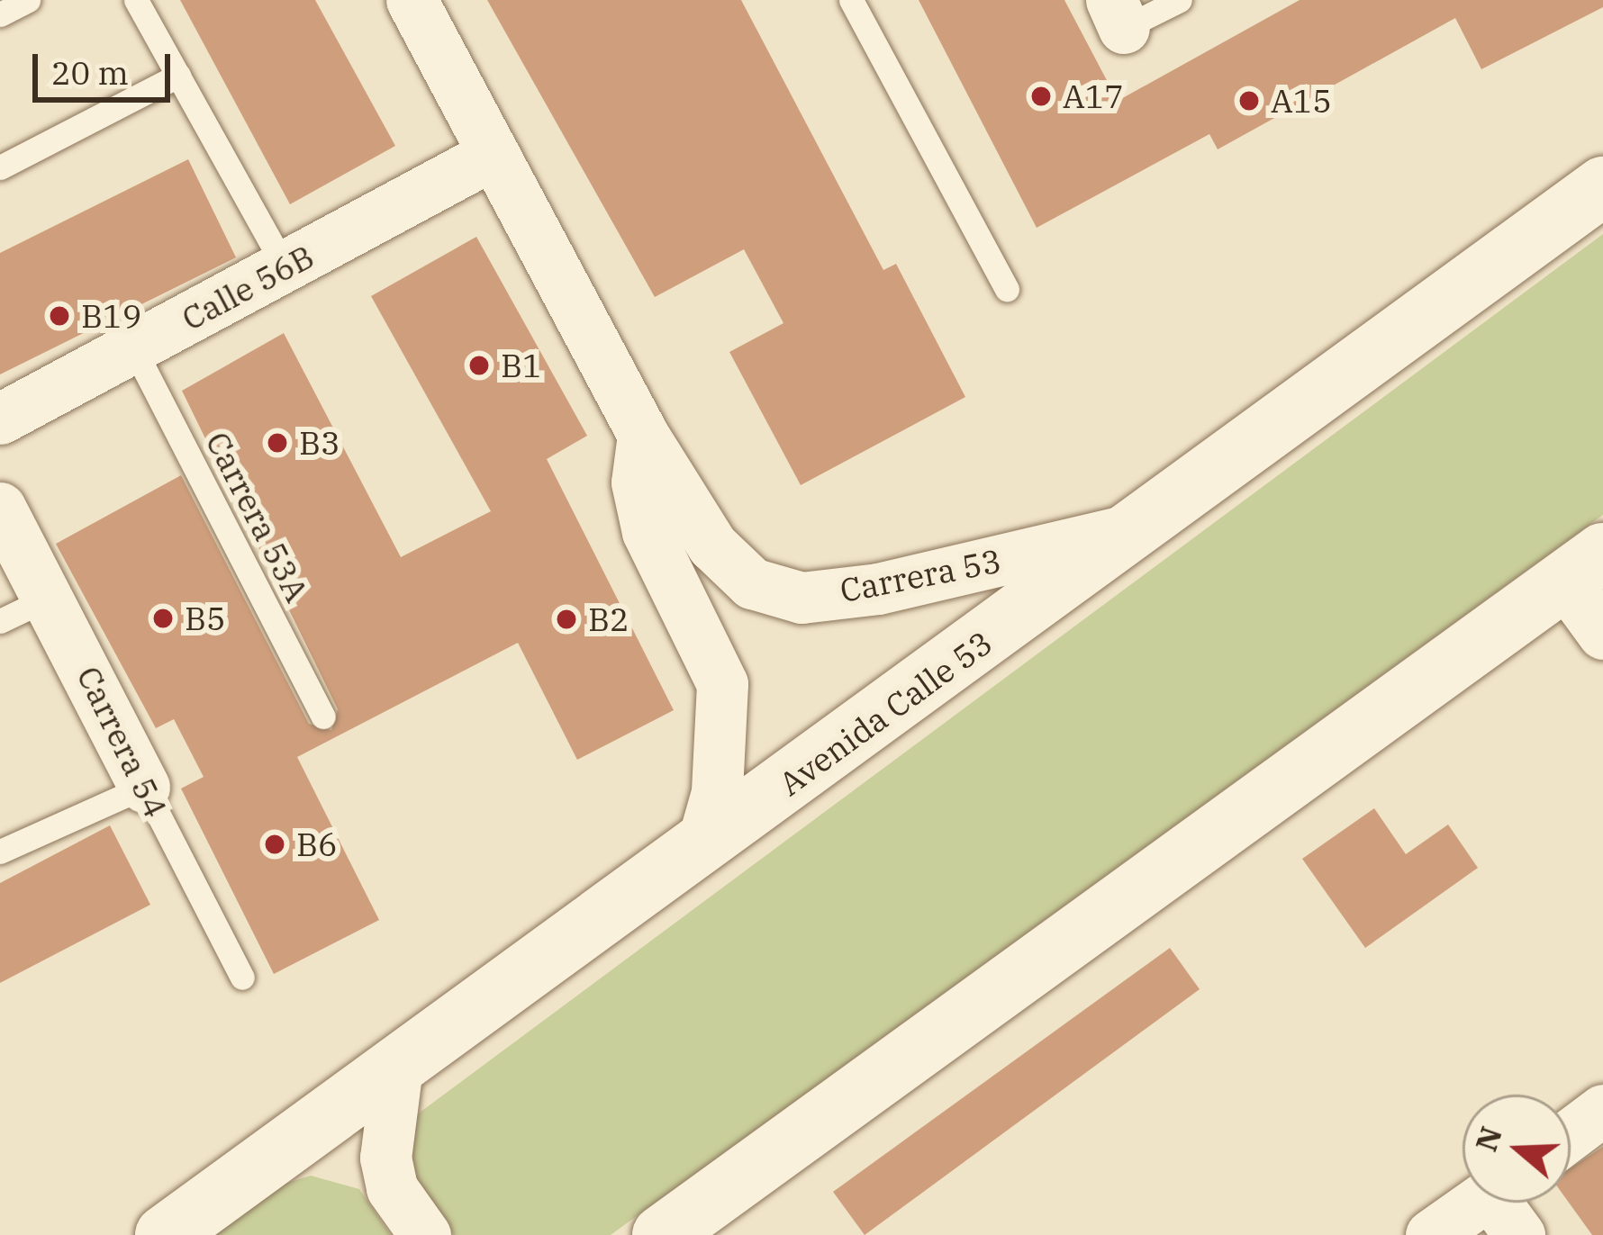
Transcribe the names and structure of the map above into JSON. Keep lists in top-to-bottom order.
{
  "streets": {
    "main road": ["Avenida Calle 53"],
    "street": ["Calle 56B", "Carrera 53", "Carrera 54"],
    "lane": ["Carrera 53A"]
  },
  "crossings": [
    ["Calle 56B", "Carrera 53A"],
    ["Calle 56B", "Carrera 53"],
    ["Carrera 53", "Avenida Calle 53"]
  ],
  "places": [
    "A17",
    "A15",
    "B19",
    "B1",
    "B3",
    "B5",
    "B2",
    "B6"
  ],
  "scale_bar": "20 m",
  "north": "left"
}
